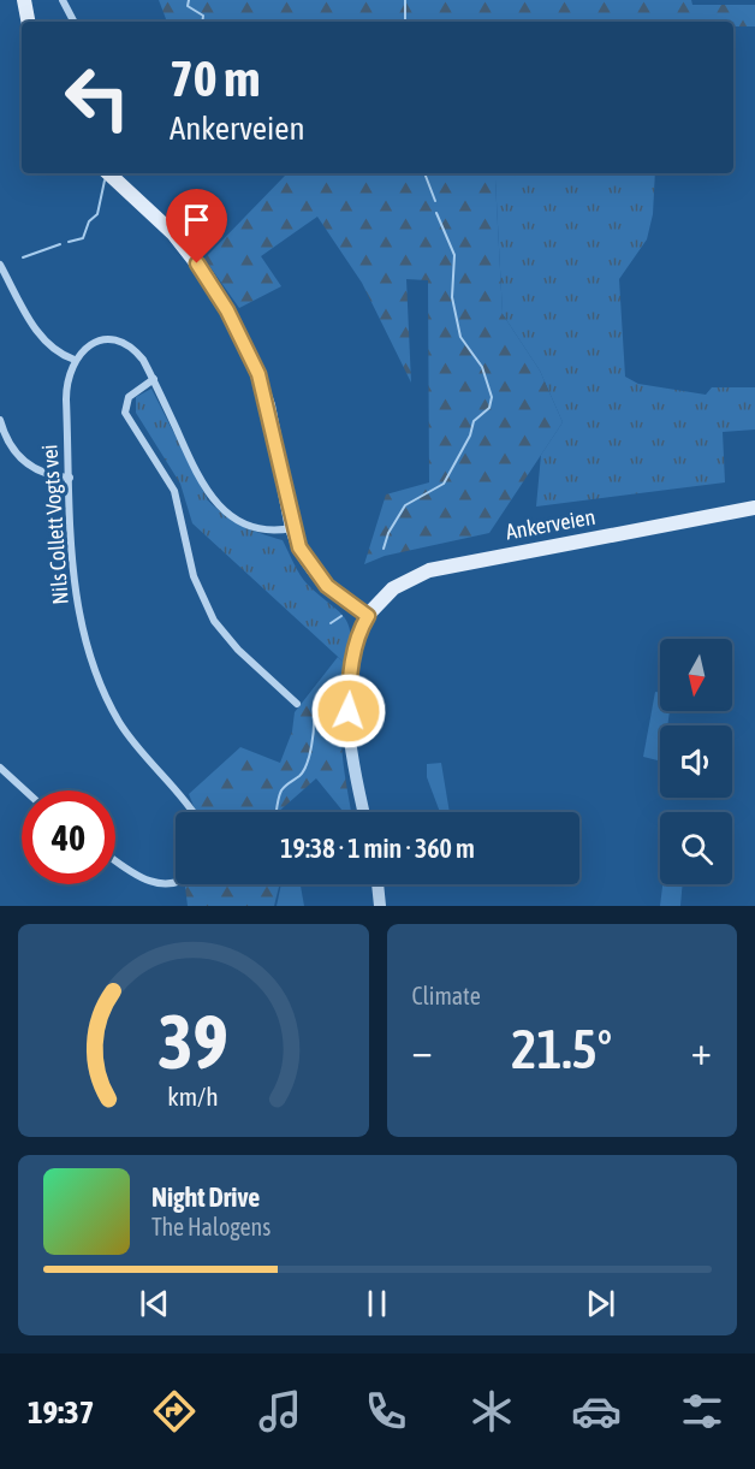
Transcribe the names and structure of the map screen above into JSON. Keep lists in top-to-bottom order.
{
  "streets": {
    "main road": ["Ankerveien"],
    "street": ["Nils Collett Vogts vei"]
  },
  "north": "bottom",
  "page": {
    "turn": ["70 m", "Ankerveien"],
    "limit": "40",
    "trip": "19:38 · 1 min · 360 m",
    "tile": "Climate",
    "heat": ["−", "21.5°", "+"],
    "song": ["Night Drive", "The Halogens"],
    "tabs": "19:37",
    "gauge": ["39", "km/h"]
  }
}
